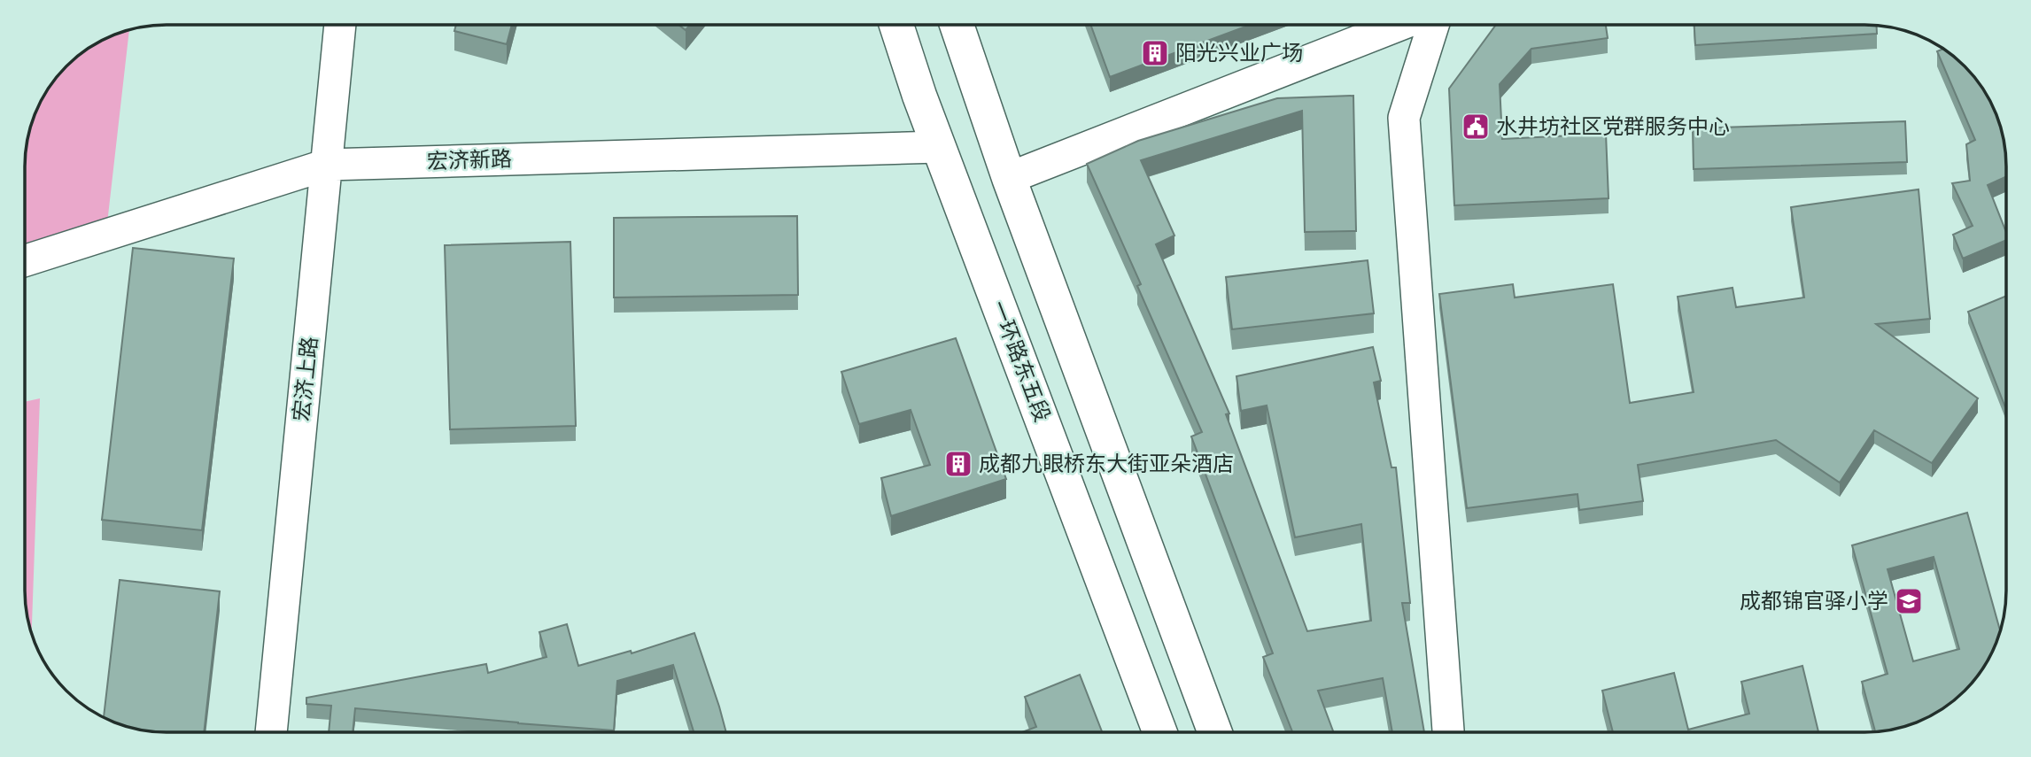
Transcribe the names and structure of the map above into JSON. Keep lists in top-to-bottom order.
{
  "streets": {
    "main road": ["一环路东五段"],
    "street": ["宏济新路", "宏济上路"]
  },
  "crossings": [
    ["宏济新路", "一环路东五段"],
    ["宏济新路", "宏济上路"]
  ],
  "places": {
    "building": ["阳光兴业广场", "成都九眼桥东大街亚朵酒店"],
    "public building": ["水井坊社区党群服务中心"],
    "school or university": ["成都锦官驿小学"]
  }
}
